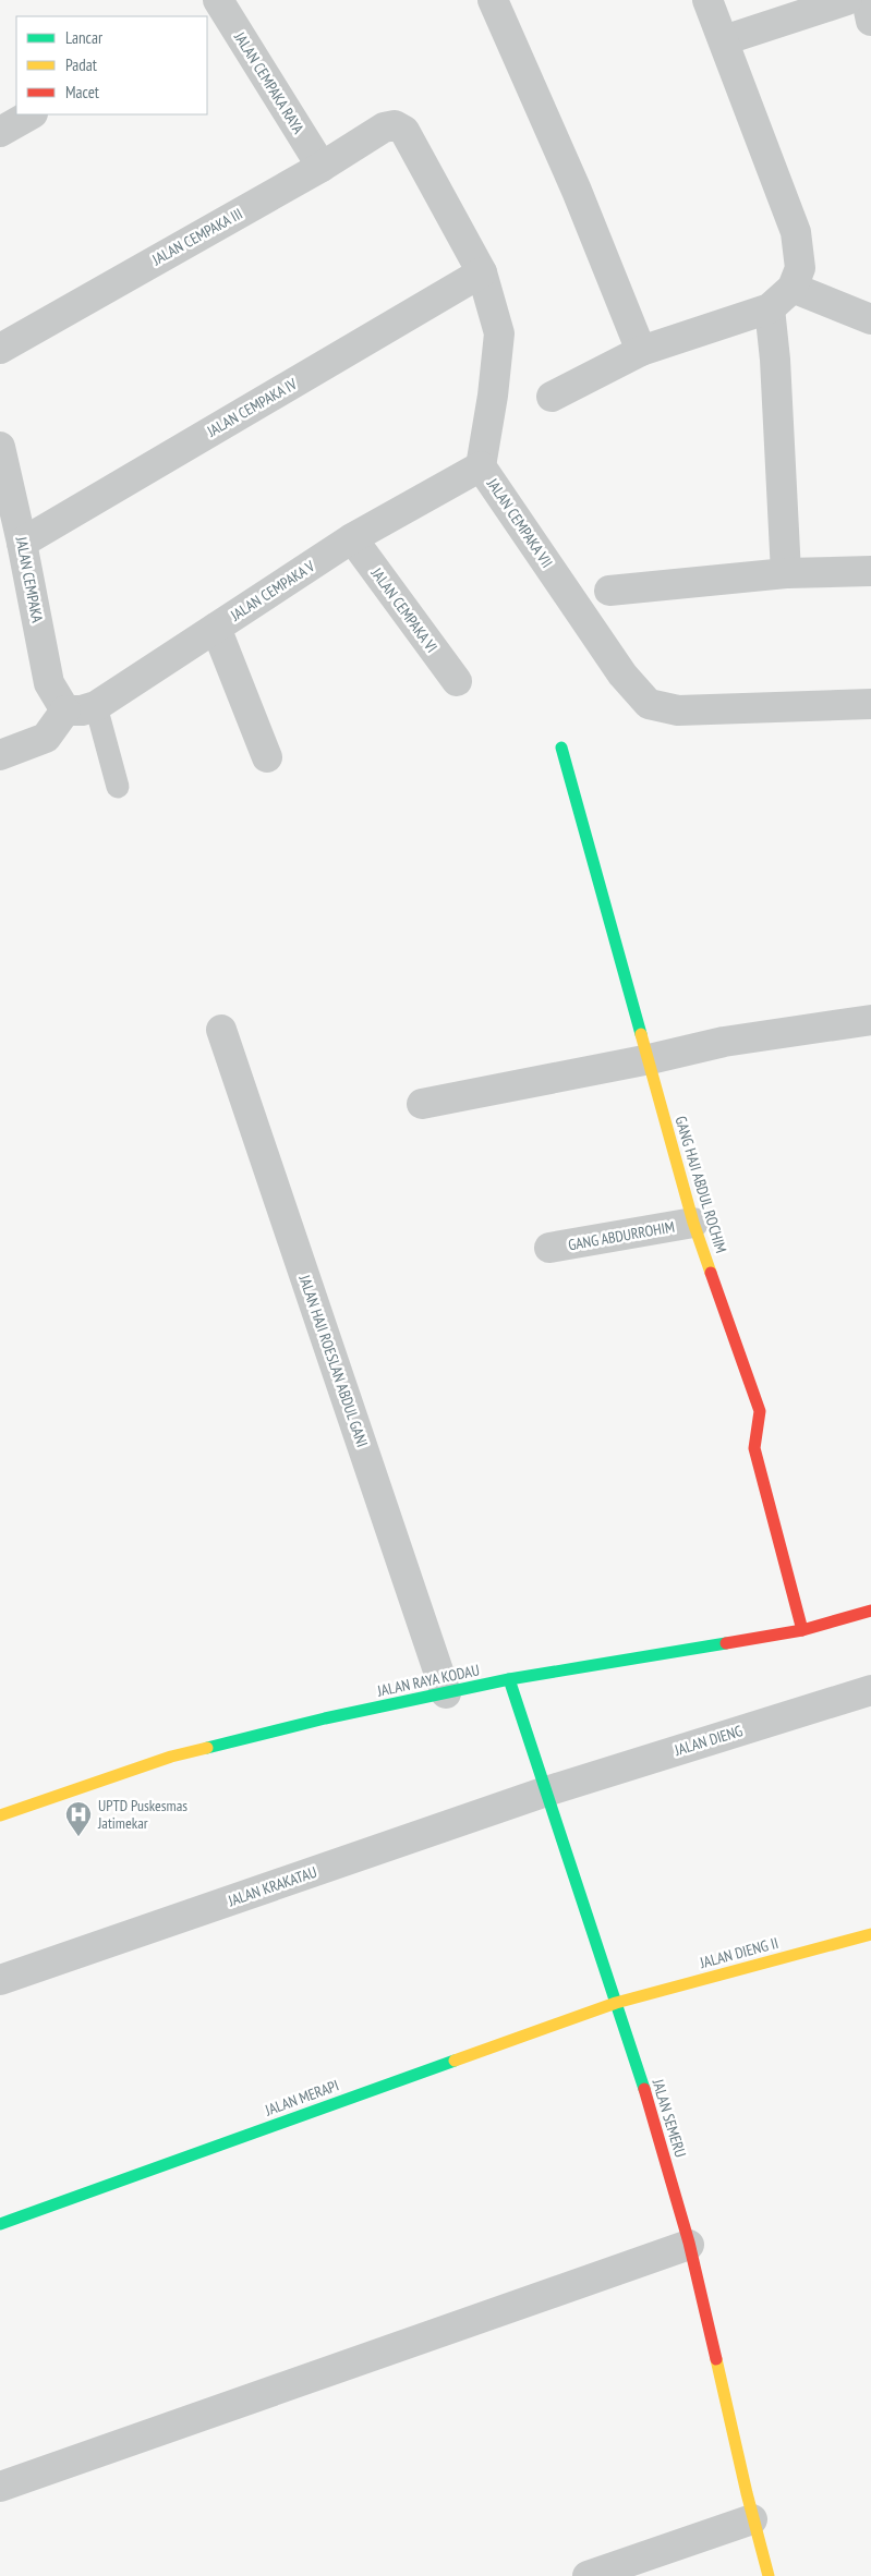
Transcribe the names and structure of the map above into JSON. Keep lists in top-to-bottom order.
{
  "streets": {
    "street": [
      "JALAN CEMPAKA RAYA",
      "JALAN CEMPAKA III",
      "JALAN CEMPAKA IV",
      "JALAN CEMPAKA VII",
      "JALAN CEMPAKA",
      "JALAN CEMPAKA V",
      "JALAN CEMPAKA VI",
      "GANG HAJI ABDUL ROCHIM",
      "GANG ABDURROHIM",
      "JALAN HAJI ROESLAN ABDUL GANI",
      "JALAN RAYA KODAU",
      "JALAN DIENG",
      "JALAN KRAKATAU",
      "JALAN DIENG II",
      "JALAN MERAPI",
      "JALAN SEMERU"
    ]
  },
  "crossings": [
    ["JALAN CEMPAKA RAYA", "JALAN CEMPAKA III"],
    ["JALAN CEMPAKA III", "JALAN CEMPAKA IV"],
    ["JALAN CEMPAKA IV", "JALAN CEMPAKA"],
    ["JALAN CEMPAKA VII", "JALAN CEMPAKA V"],
    ["JALAN CEMPAKA", "JALAN CEMPAKA V"],
    ["JALAN CEMPAKA V", "JALAN CEMPAKA VI"],
    ["GANG HAJI ABDUL ROCHIM", "GANG ABDURROHIM"],
    ["GANG HAJI ABDUL ROCHIM", "JALAN RAYA KODAU"],
    ["JALAN HAJI ROESLAN ABDUL GANI", "JALAN RAYA KODAU"],
    ["JALAN RAYA KODAU", "JALAN SEMERU"],
    ["JALAN DIENG", "JALAN KRAKATAU"],
    ["JALAN DIENG", "JALAN SEMERU"],
    ["JALAN KRAKATAU", "JALAN SEMERU"],
    ["JALAN DIENG II", "JALAN MERAPI"],
    ["JALAN DIENG II", "JALAN SEMERU"],
    ["JALAN MERAPI", "JALAN SEMERU"]
  ],
  "places": {
    "hospital": ["UPTD Puskesmas Jatimekar"]
  },
  "legend": ["Lancar", "Padat", "Macet"]
}
